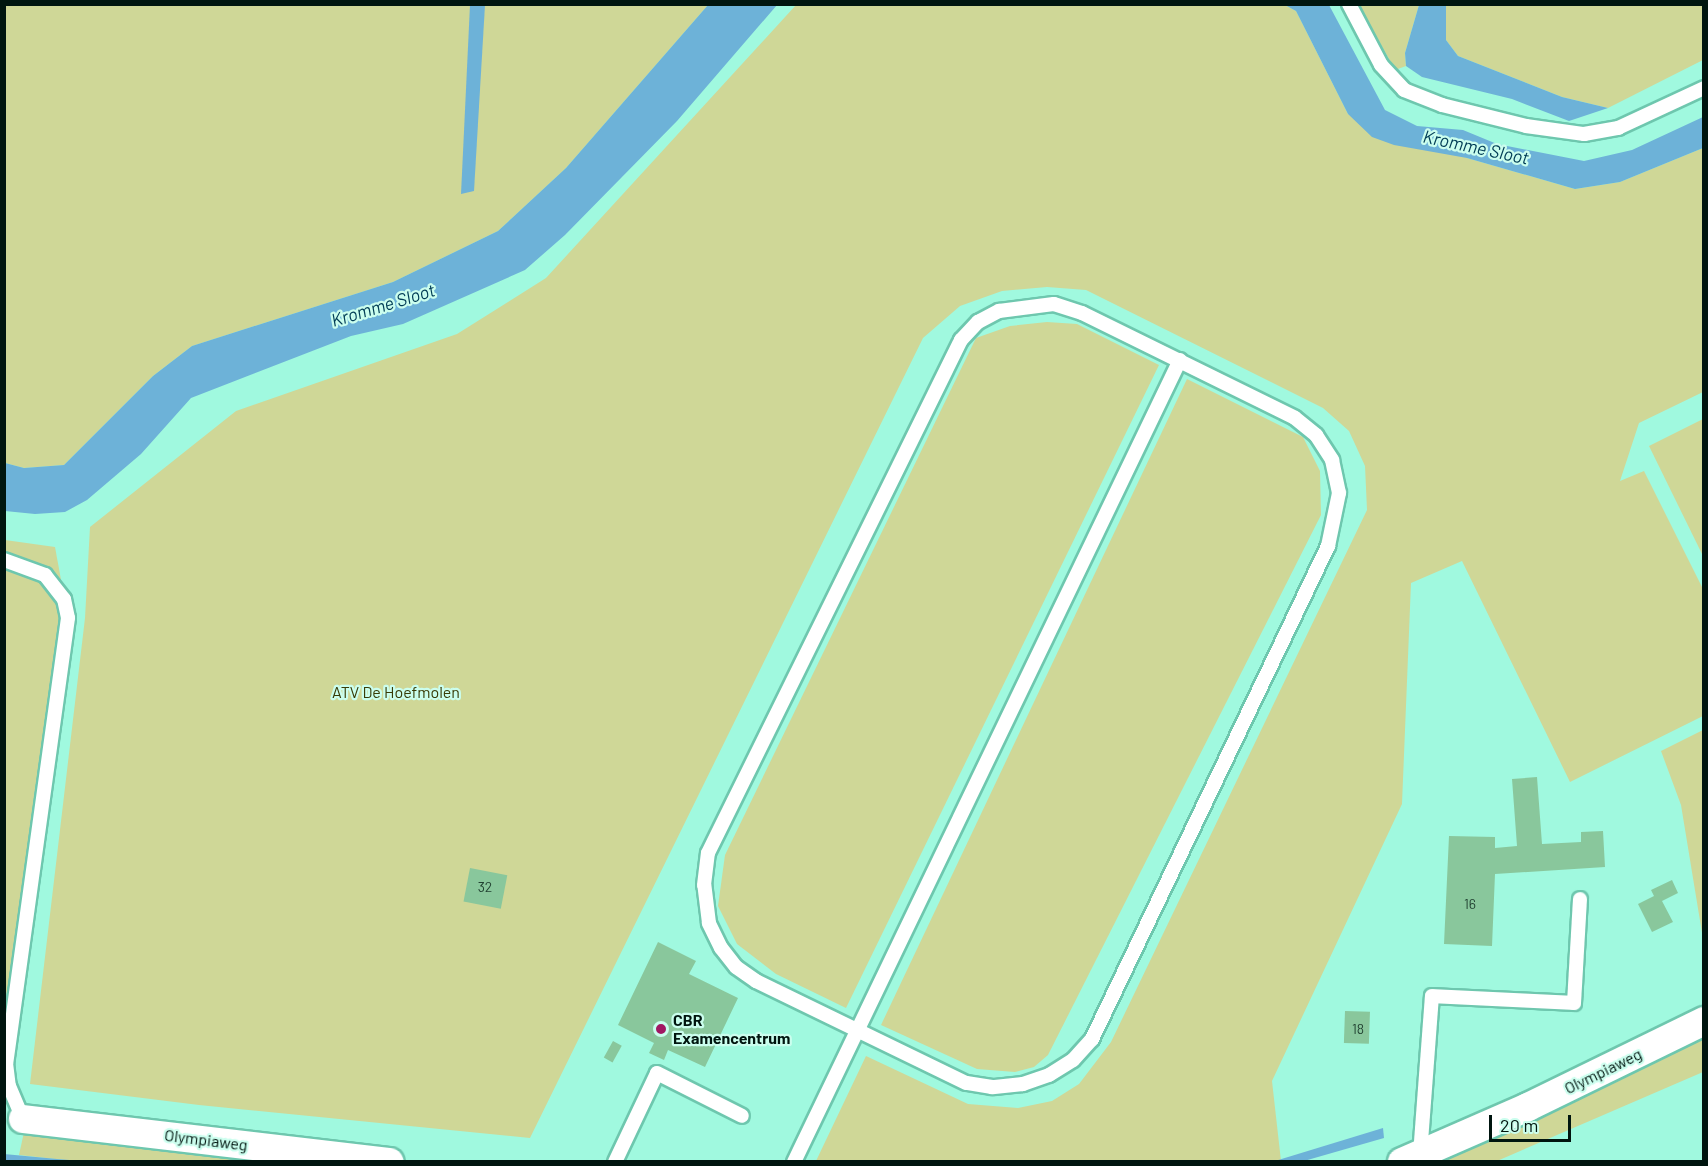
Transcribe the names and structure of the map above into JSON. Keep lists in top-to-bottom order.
{
  "streets": {
    "street": ["Olympiaweg"]
  },
  "water": ["Kromme Sloot"],
  "parks": ["ATV De Hoefmolen"],
  "places": ["CBR Examencentrum"],
  "house_numbers": ["32", "16", "18"],
  "scale_bar": "20 m"
}
